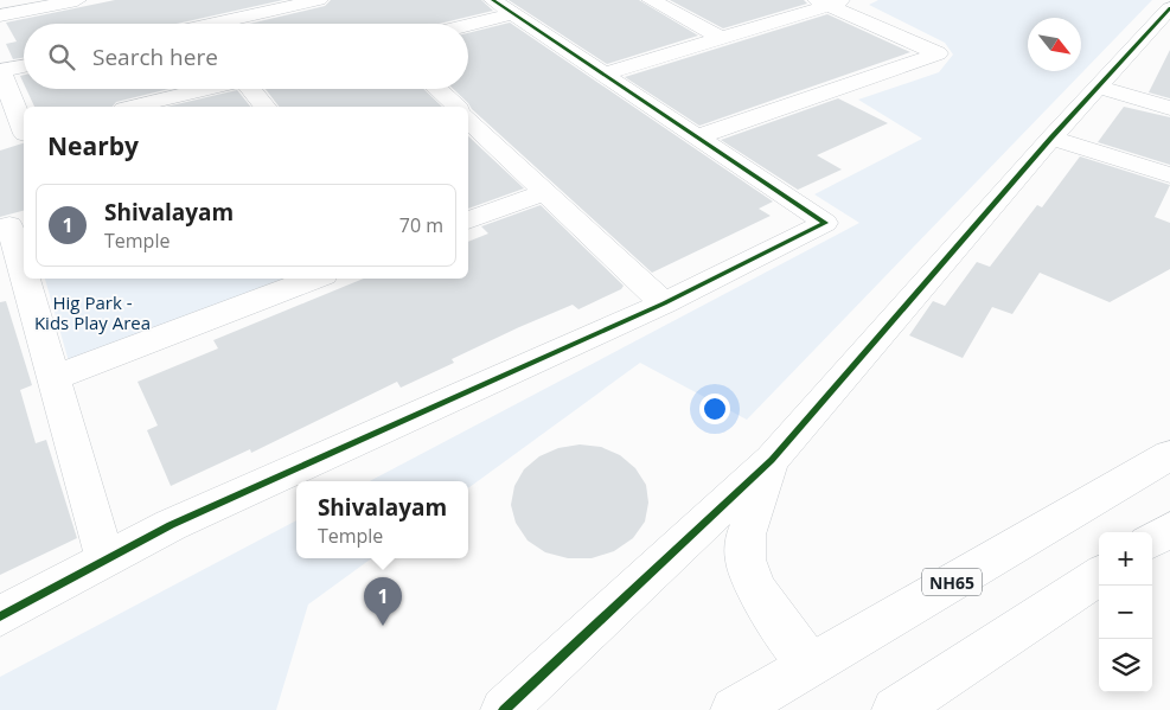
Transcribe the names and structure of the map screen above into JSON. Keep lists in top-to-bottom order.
{
  "streets": {
    "main road": ["NH65"]
  },
  "parks": ["Hig Park - Kids Play Area"],
  "north": "bottom right",
  "page": {
    "search": "Search here",
    "heading": "Nearby",
    "list": [
      {
        "mark": "1",
        "name": "Shivalayam",
        "note": "Temple",
        "value": "70 m"
      }
    ],
    "popup": ["Shivalayam", "Temple"],
    "map_buttons": ["+", "−"],
    "pins": "1"
  }
}
